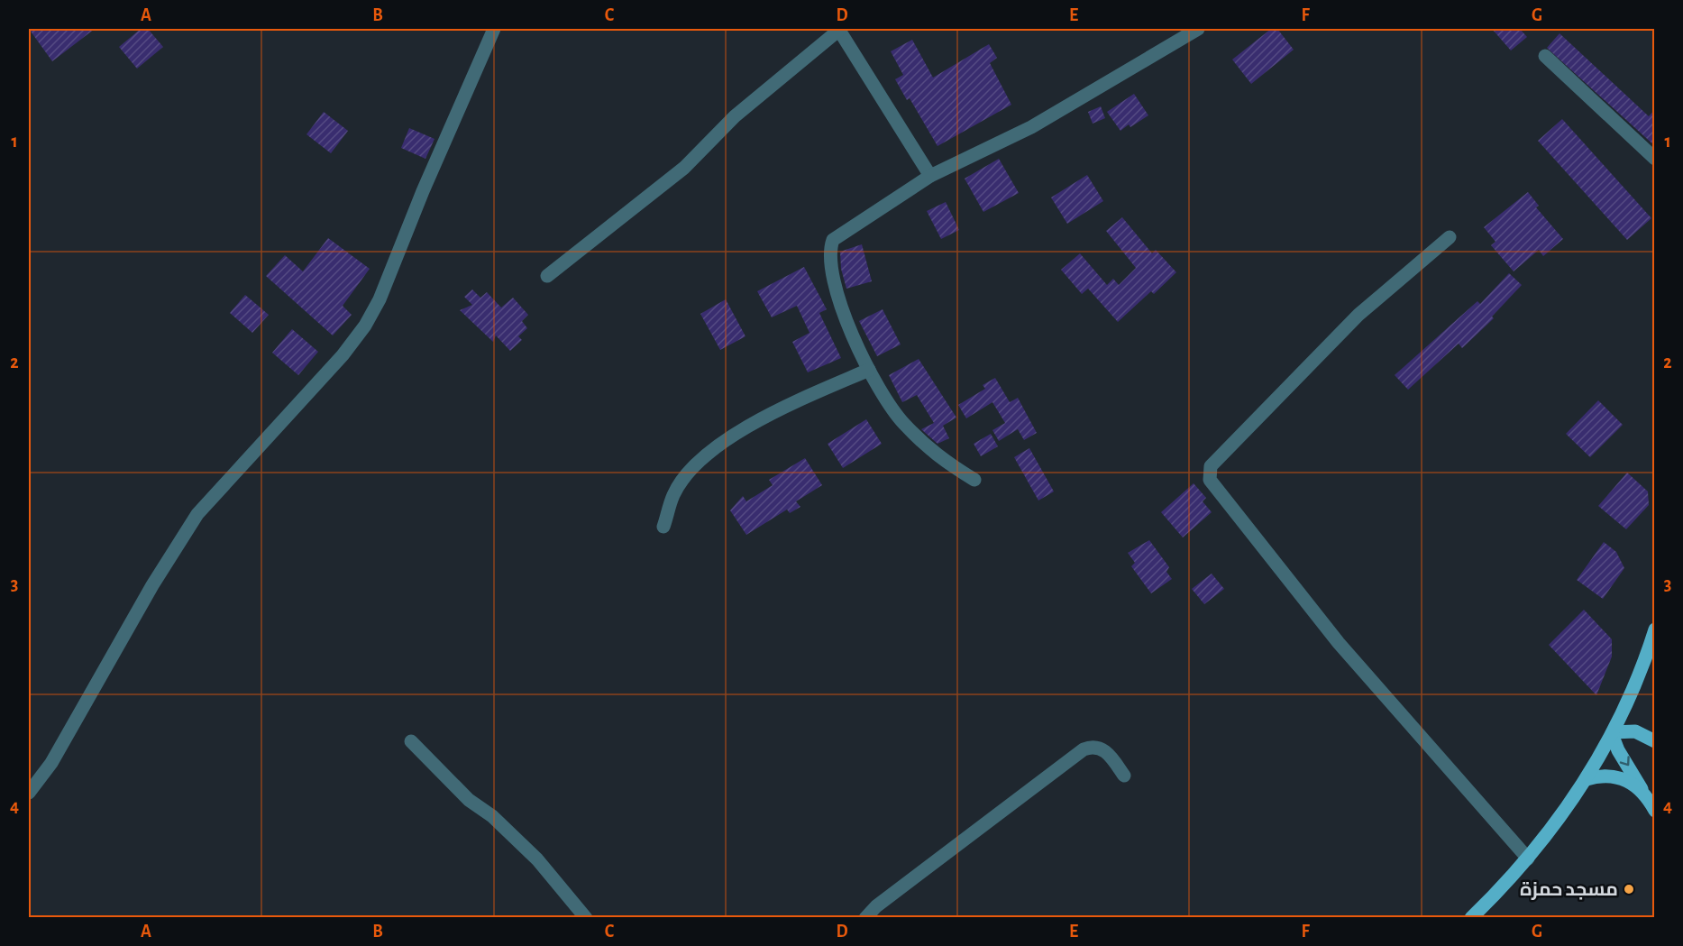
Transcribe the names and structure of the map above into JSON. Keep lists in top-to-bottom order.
{
  "places": ["مسجد حمزة"],
  "grid": {
    "columns": [
      "A",
      "B",
      "C",
      "D",
      "E",
      "F",
      "G"
    ],
    "rows": [
      "1",
      "2",
      "3",
      "4"
    ]
  }
}
